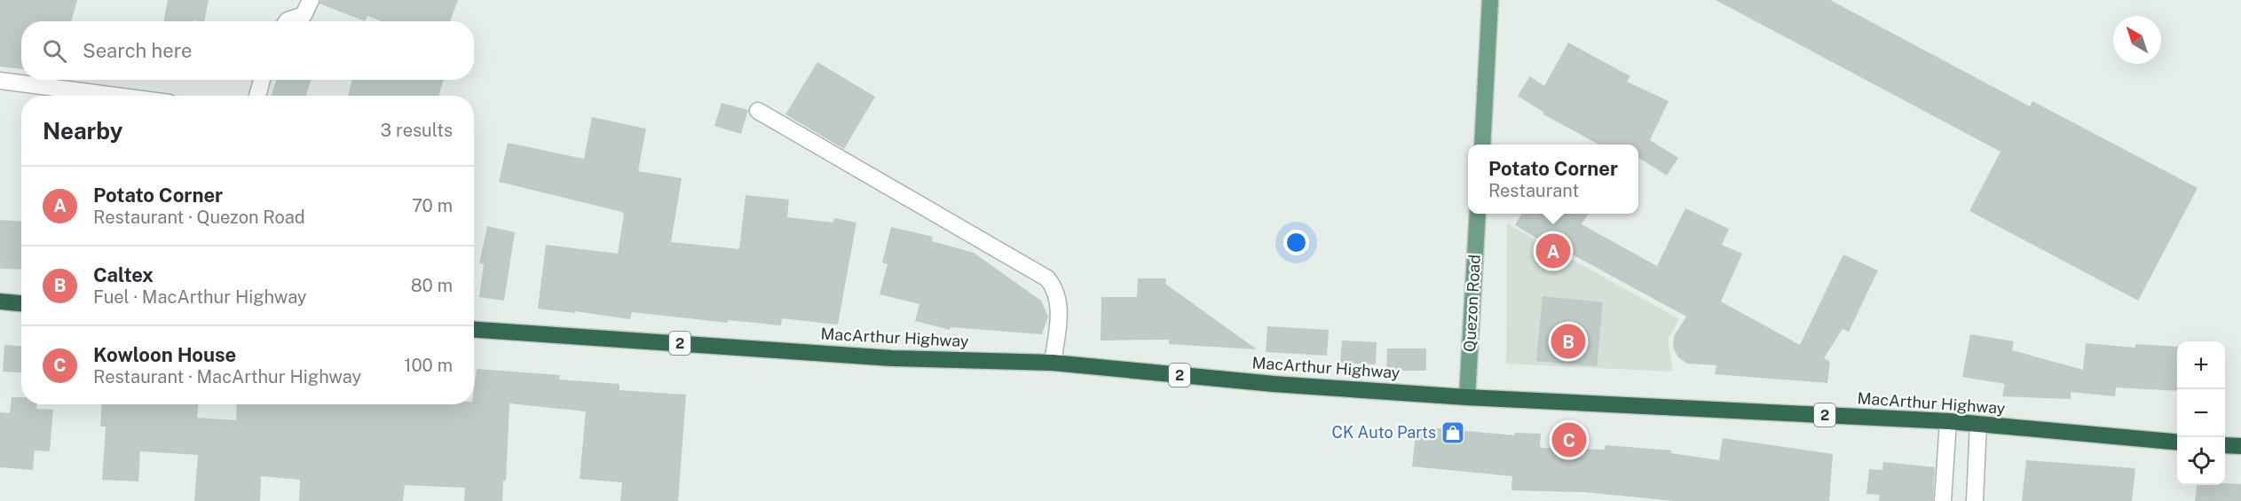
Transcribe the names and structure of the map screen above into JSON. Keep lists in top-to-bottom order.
{
  "streets": {
    "highway": ["MacArthur Highway", "2"],
    "main road": ["Quezon Road"]
  },
  "crossings": [
    ["Quezon Road", "MacArthur Highway"]
  ],
  "places": {
    "shop": ["CK Auto Parts"]
  },
  "north": "top left",
  "page": {
    "search": "Search here",
    "heading": ["Nearby", "3 results"],
    "popup": ["Potato Corner", "Restaurant"],
    "list": [
      {
        "mark": "A",
        "name": "Potato Corner",
        "note": "Restaurant · Quezon Road",
        "value": "70 m"
      },
      {
        "mark": "B",
        "name": "Caltex",
        "note": "Fuel · MacArthur Highway",
        "value": "80 m"
      },
      {
        "mark": "C",
        "name": "Kowloon House",
        "note": "Restaurant · MacArthur Highway",
        "value": "100 m"
      }
    ],
    "pins": ["A", "B", "C"],
    "map_buttons": ["+", "−"]
  }
}
